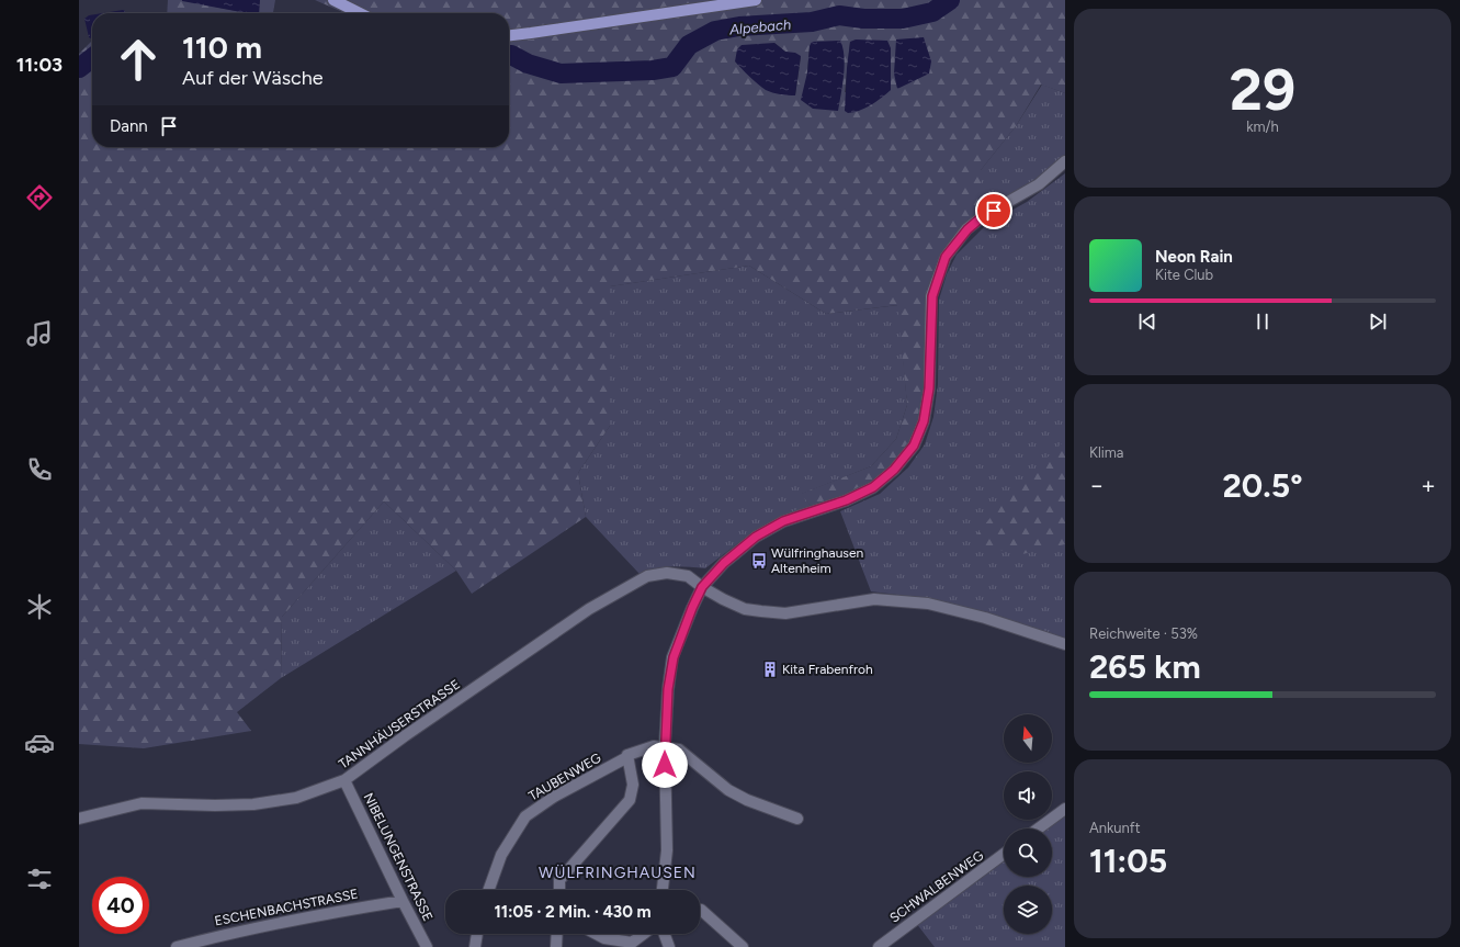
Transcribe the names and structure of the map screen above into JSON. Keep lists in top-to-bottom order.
{
  "streets": {
    "street": [
      "TANNHÄUSERSTRASSE",
      "TAUBENWEG",
      "NIBELUNGENSTRASSE",
      "SCHWALBENWEG",
      "ESCHENBACHSTRASSE"
    ]
  },
  "crossings": [
    ["TANNHÄUSERSTRASSE", "NIBELUNGENSTRASSE"],
    ["NIBELUNGENSTRASSE", "ESCHENBACHSTRASSE"]
  ],
  "districts": ["WÜLFRINGHAUSEN"],
  "water": ["Alpebach"],
  "places": {
    "bus stop": ["Wülfringhausen Altenheim"],
    "building": ["Kita Frabenfroh"]
  },
  "north": "top",
  "page": {
    "tabs": "11:03",
    "tile": [
      ["29", "km/h"],
      "Klima",
      ["Reichweite · 53%", "265 km"],
      ["Ankunft", "11:05"]
    ],
    "turn": ["110 m", "Auf der Wäsche"],
    "then": "Dann",
    "song": ["Neon Rain", "Kite Club"],
    "heat": ["−", "20.5°", "+"],
    "limit": "40",
    "trip": "11:05 · 2 Min. · 430 m"
  }
}
